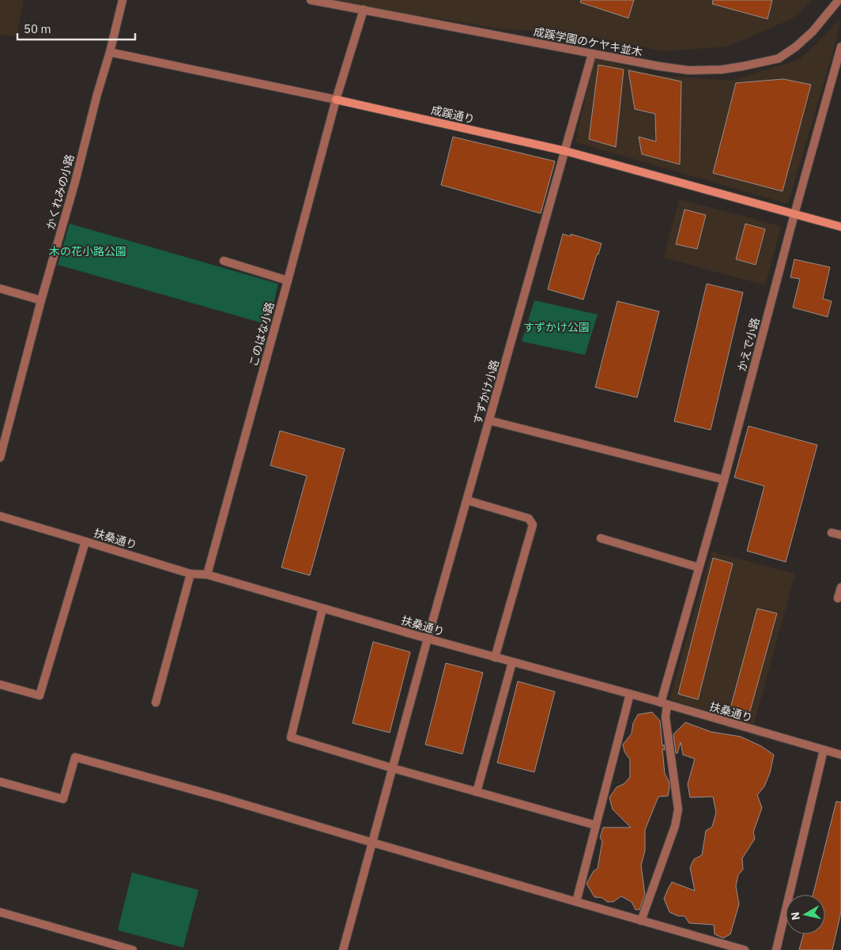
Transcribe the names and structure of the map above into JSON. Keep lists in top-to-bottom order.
{
  "streets": {
    "street": [
      "成蹊学園のケヤキ並木",
      "成蹊通り",
      "かくれみの小路",
      "このはな小路",
      "かえで小路",
      "すずかけ小路",
      "扶桑通り"
    ]
  },
  "crossings": [
    ["成蹊学園のケヤキ並木", "このはな小路"],
    ["成蹊学園のケヤキ並木", "すずかけ小路"],
    ["成蹊通り", "このはな小路"],
    ["成蹊通り", "かえで小路"],
    ["成蹊通り", "すずかけ小路"],
    ["このはな小路", "扶桑通り"],
    ["かえで小路", "扶桑通り"],
    ["すずかけ小路", "扶桑通り"]
  ],
  "parks": ["木の花小路公園", "すずかけ公園"],
  "scale_bar": "50 m",
  "north": "left"
}
